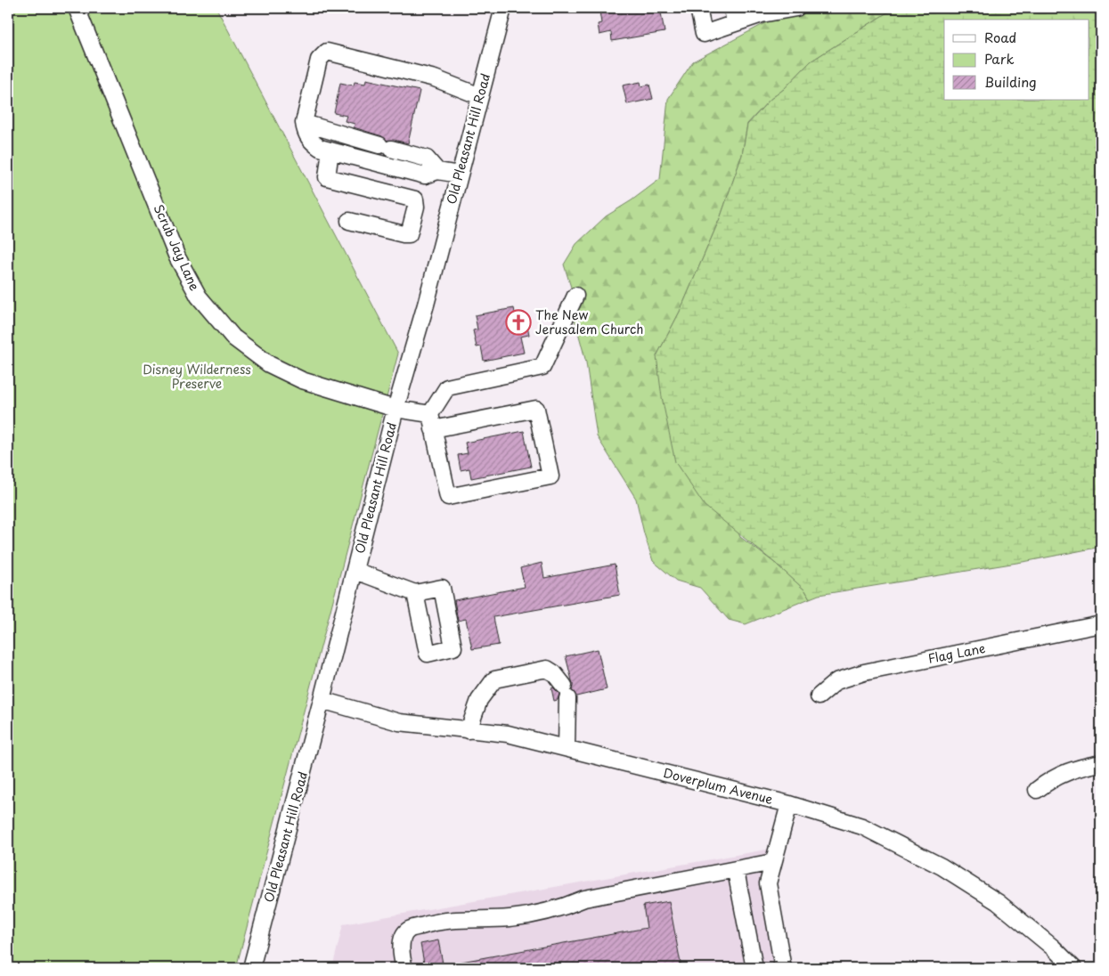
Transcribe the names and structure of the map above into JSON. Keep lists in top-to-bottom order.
{
  "streets": {
    "street": [
      "Old Pleasant Hill Road",
      "Scrub Jay Lane",
      "Flag Lane",
      "Doverplum Avenue"
    ]
  },
  "crossings": [
    ["Old Pleasant Hill Road", "Scrub Jay Lane"],
    ["Old Pleasant Hill Road", "Doverplum Avenue"]
  ],
  "parks": ["Disney Wilderness Preserve"],
  "places": {
    "church": ["The New Jerusalem Church"]
  },
  "legend": ["Road", "Park", "Building"]
}
